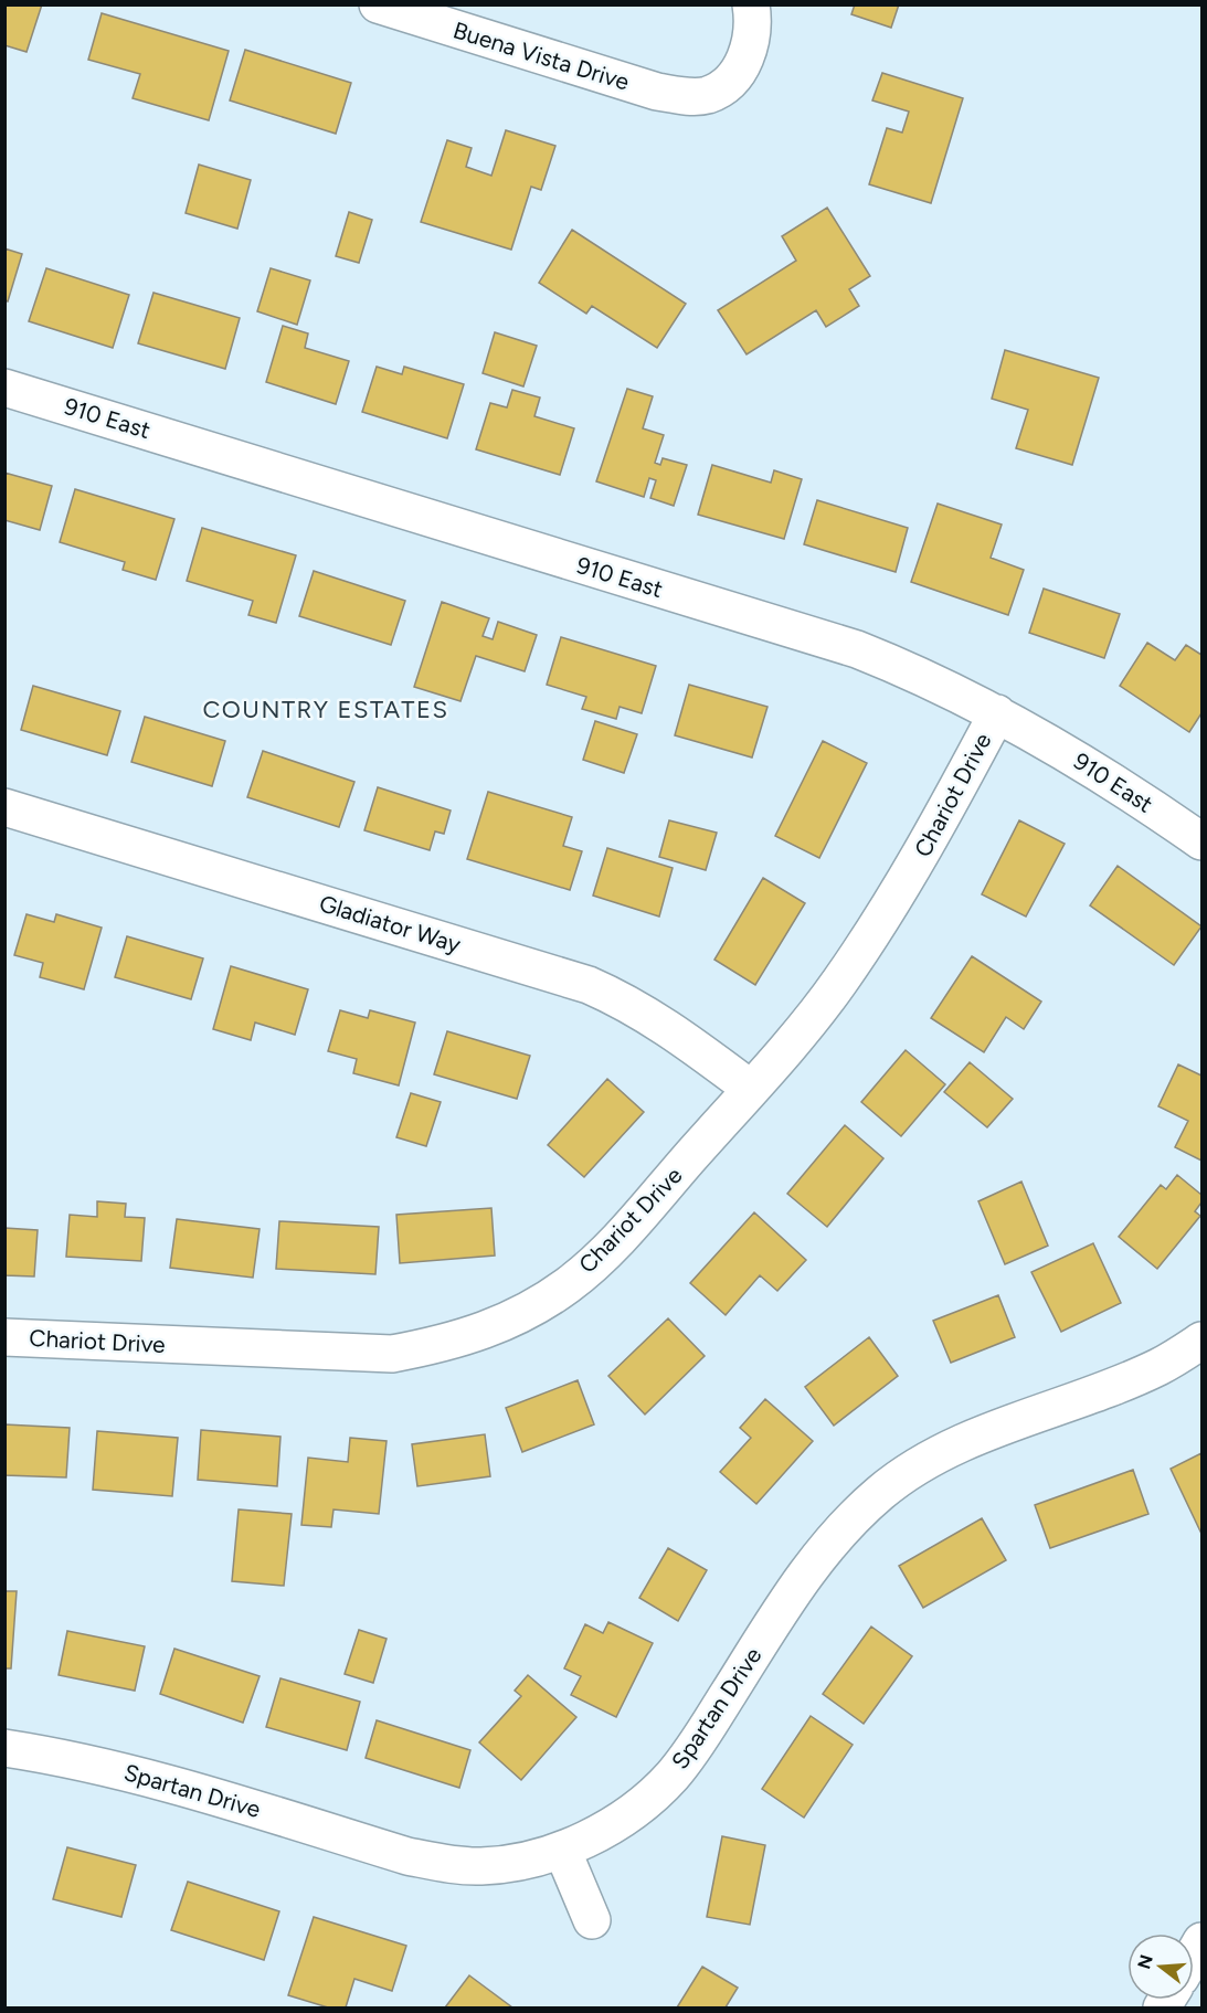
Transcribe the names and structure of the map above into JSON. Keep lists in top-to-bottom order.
{
  "streets": {
    "street": [
      "Buena Vista Drive",
      "910 East",
      "Chariot Drive",
      "Gladiator Way",
      "Spartan Drive"
    ]
  },
  "crossings": [
    ["910 East", "Chariot Drive"],
    ["Chariot Drive", "Gladiator Way"]
  ],
  "districts": ["COUNTRY ESTATES"],
  "north": "left"
}
